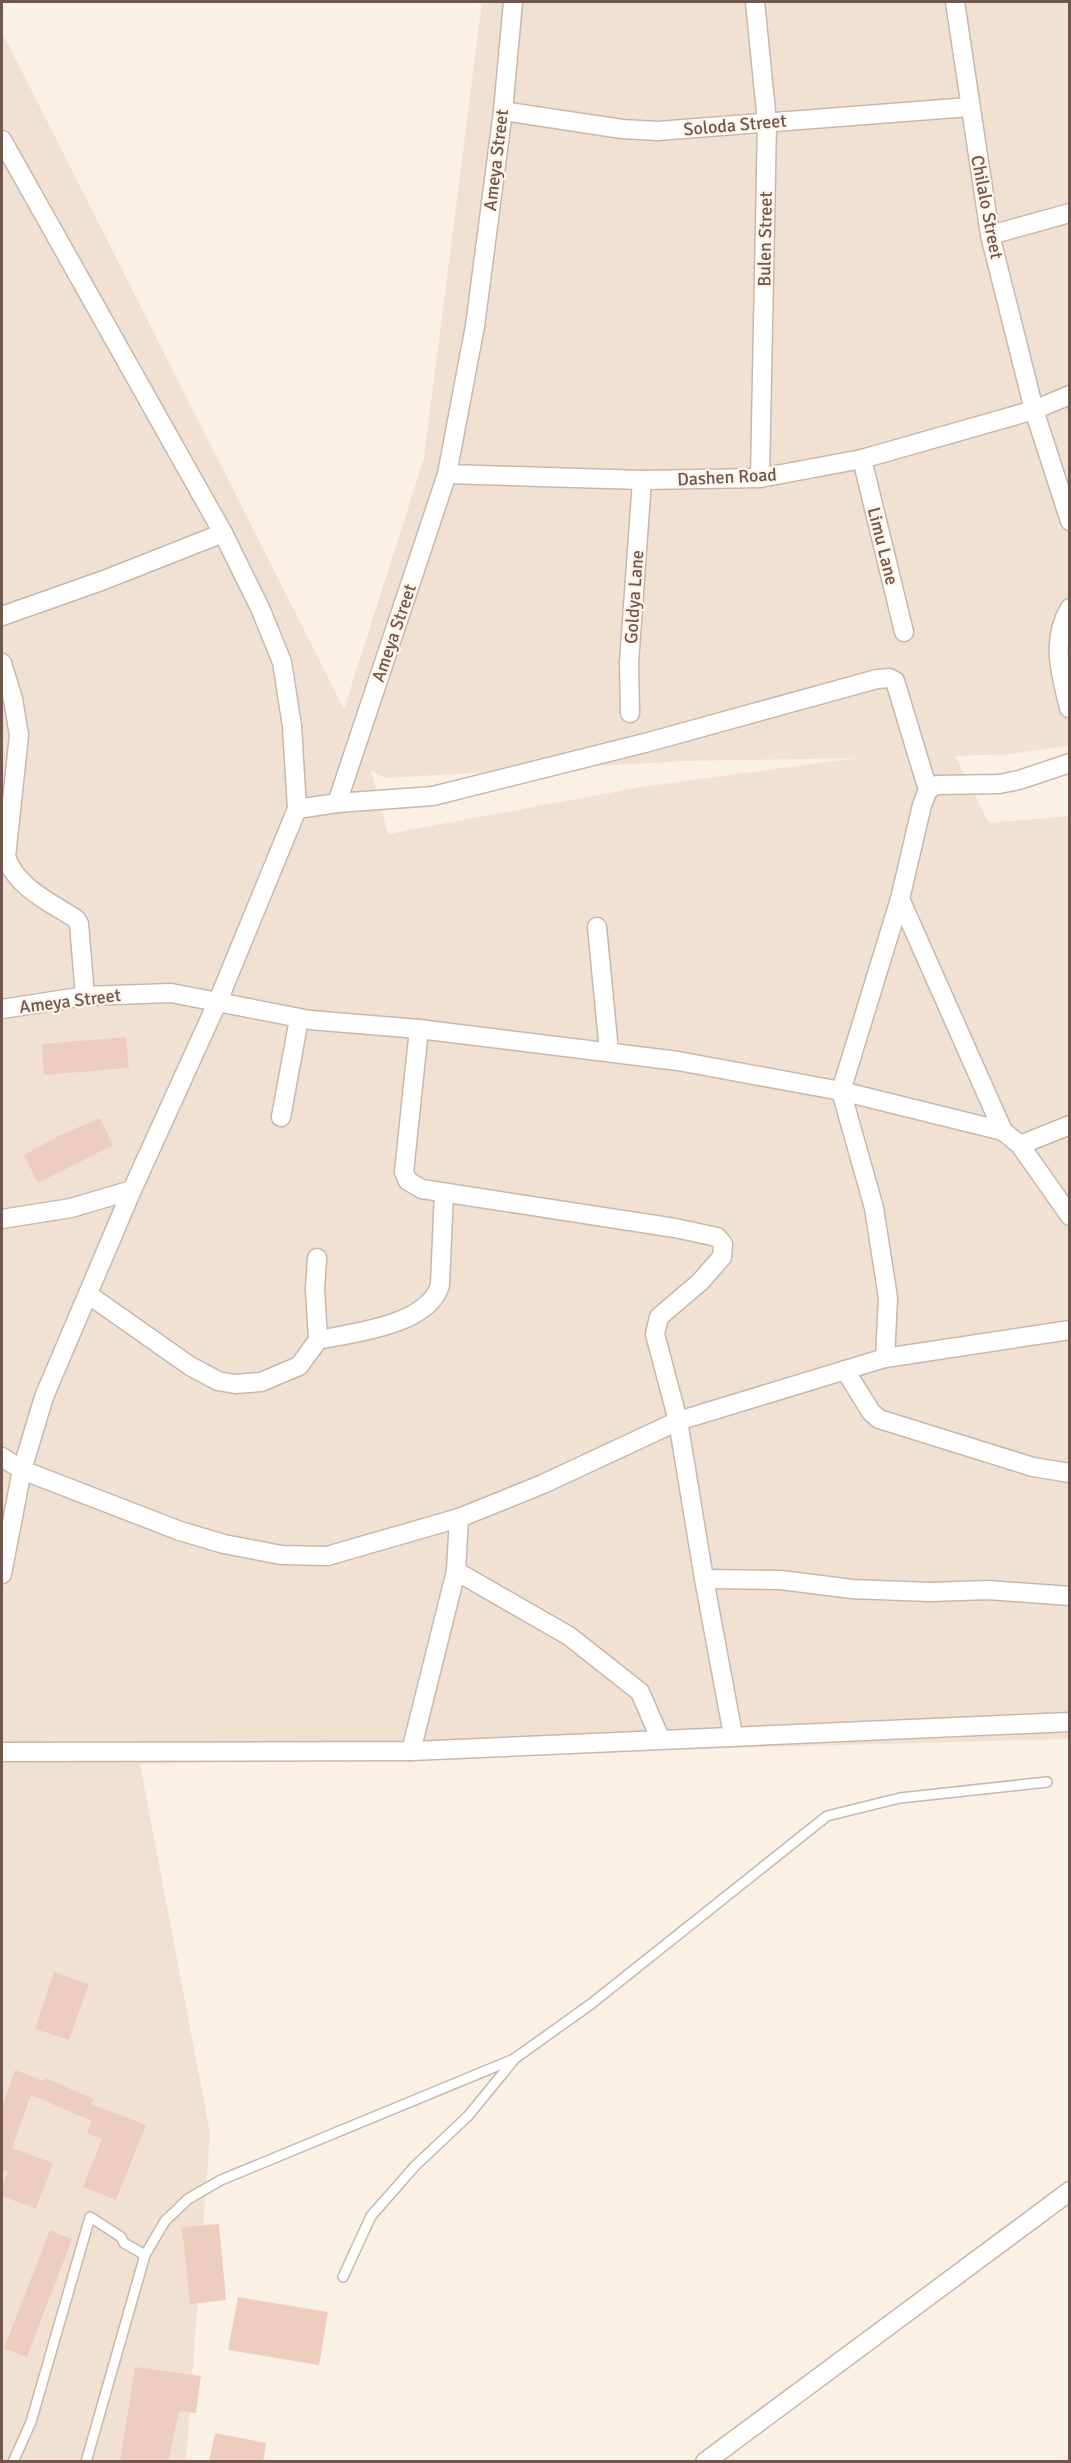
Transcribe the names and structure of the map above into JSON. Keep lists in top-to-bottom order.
{
  "streets": {
    "street": [
      "Soloda Street",
      "Ameya Street",
      "Chilalo Street",
      "Bulen Street",
      "Dashen Road",
      "Limu Lane",
      "Goldya Lane"
    ]
  },
  "crossings": [
    ["Soloda Street", "Ameya Street"],
    ["Soloda Street", "Chilalo Street"],
    ["Soloda Street", "Bulen Street"],
    ["Ameya Street", "Dashen Road"],
    ["Chilalo Street", "Dashen Road"],
    ["Bulen Street", "Dashen Road"],
    ["Dashen Road", "Limu Lane"],
    ["Dashen Road", "Goldya Lane"]
  ]
}
